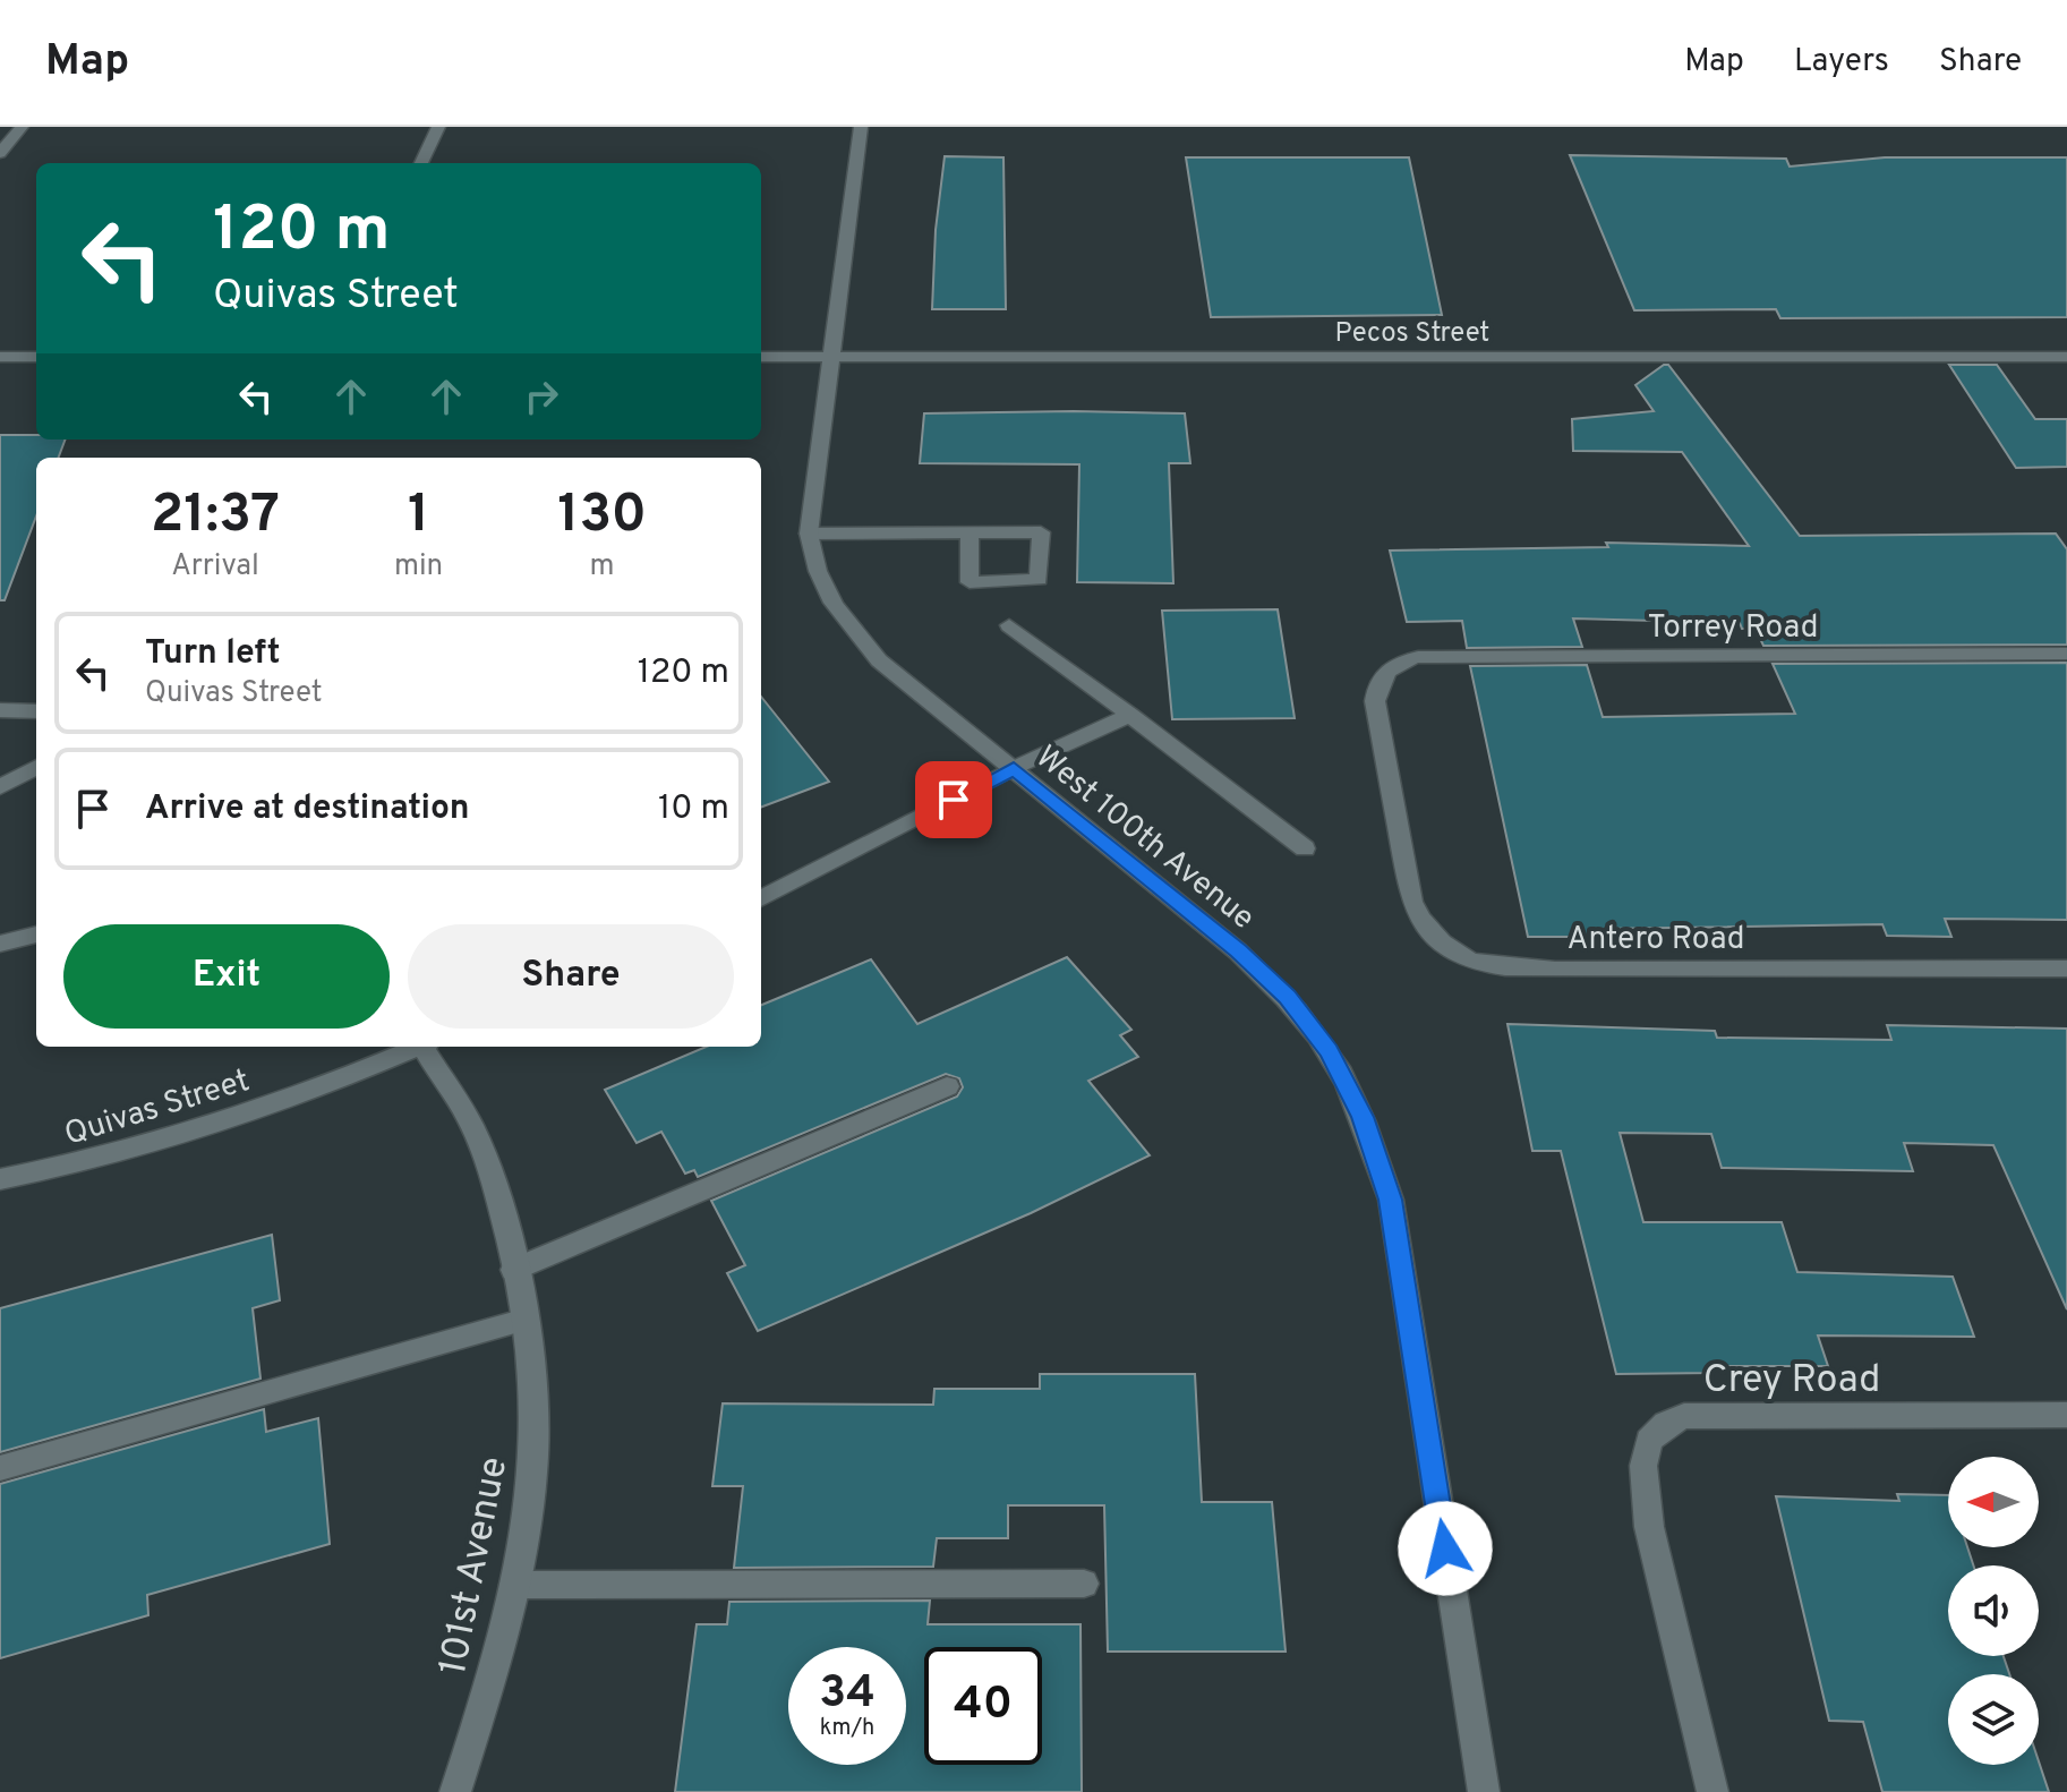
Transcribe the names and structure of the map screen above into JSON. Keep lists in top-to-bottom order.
{
  "streets": {
    "street": [
      "Pecos Street",
      "Torrey Road",
      "West 100th Avenue",
      "Antero Road",
      "Quivas Street",
      "Crey Road",
      "101st Avenue"
    ]
  },
  "crossings": [
    ["Pecos Street", "West 100th Avenue"],
    ["Torrey Road", "Antero Road"]
  ],
  "north": "left",
  "page": {
    "header": "Map",
    "nav": ["Map", "Layers", "Share"],
    "turn": ["120 m", "Quivas Street"],
    "eta": [
      "21:37",
      "Arrival",
      "1",
      "min",
      "130",
      "m"
    ],
    "list": [
      {
        "name": "Turn left",
        "note": "Quivas Street",
        "value": "120 m"
      },
      {
        "name": "Arrive at destination",
        "value": "10 m"
      }
    ],
    "buttons": ["Exit", "Share"],
    "speed": "34 km/h",
    "limit": "40"
  }
}
